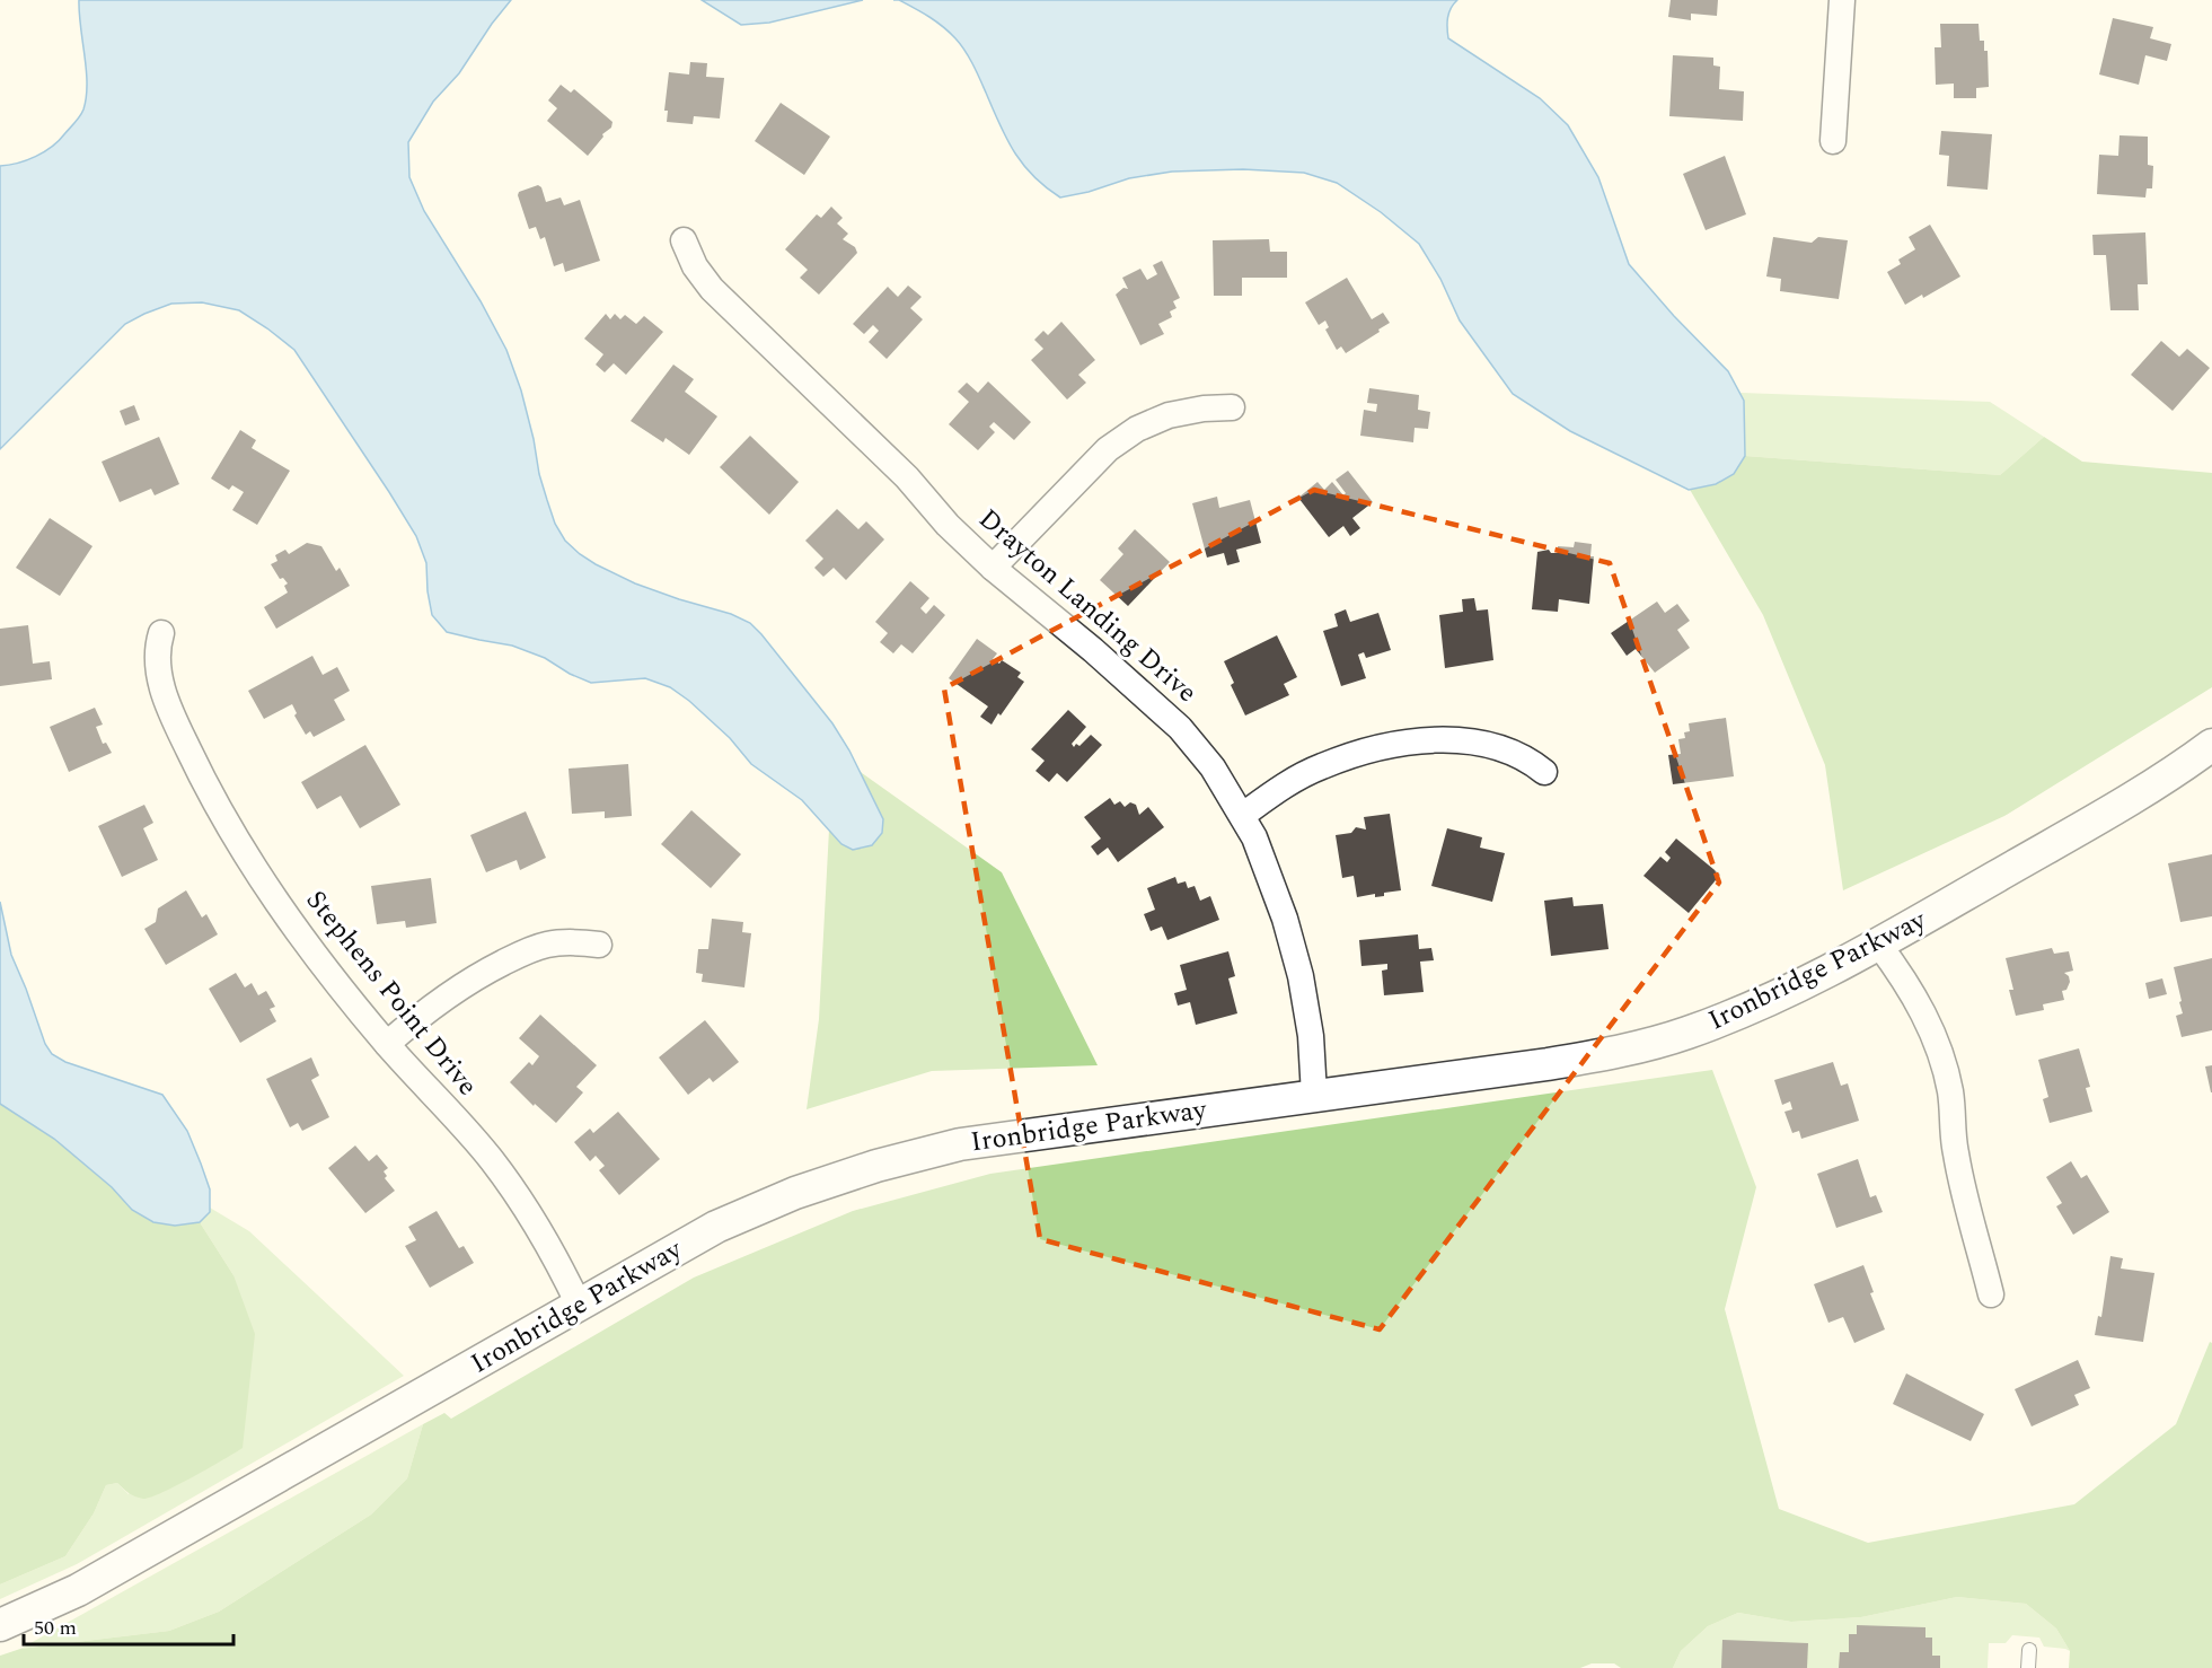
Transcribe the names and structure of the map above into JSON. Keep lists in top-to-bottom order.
{
  "streets": {
    "street": ["Drayton Landing Drive", "Ironbridge Parkway", "Stephens Point Drive"]
  },
  "crossings": [
    ["Drayton Landing Drive", "Ironbridge Parkway"],
    ["Ironbridge Parkway", "Stephens Point Drive"]
  ],
  "scale_bar": "50 m"
}
